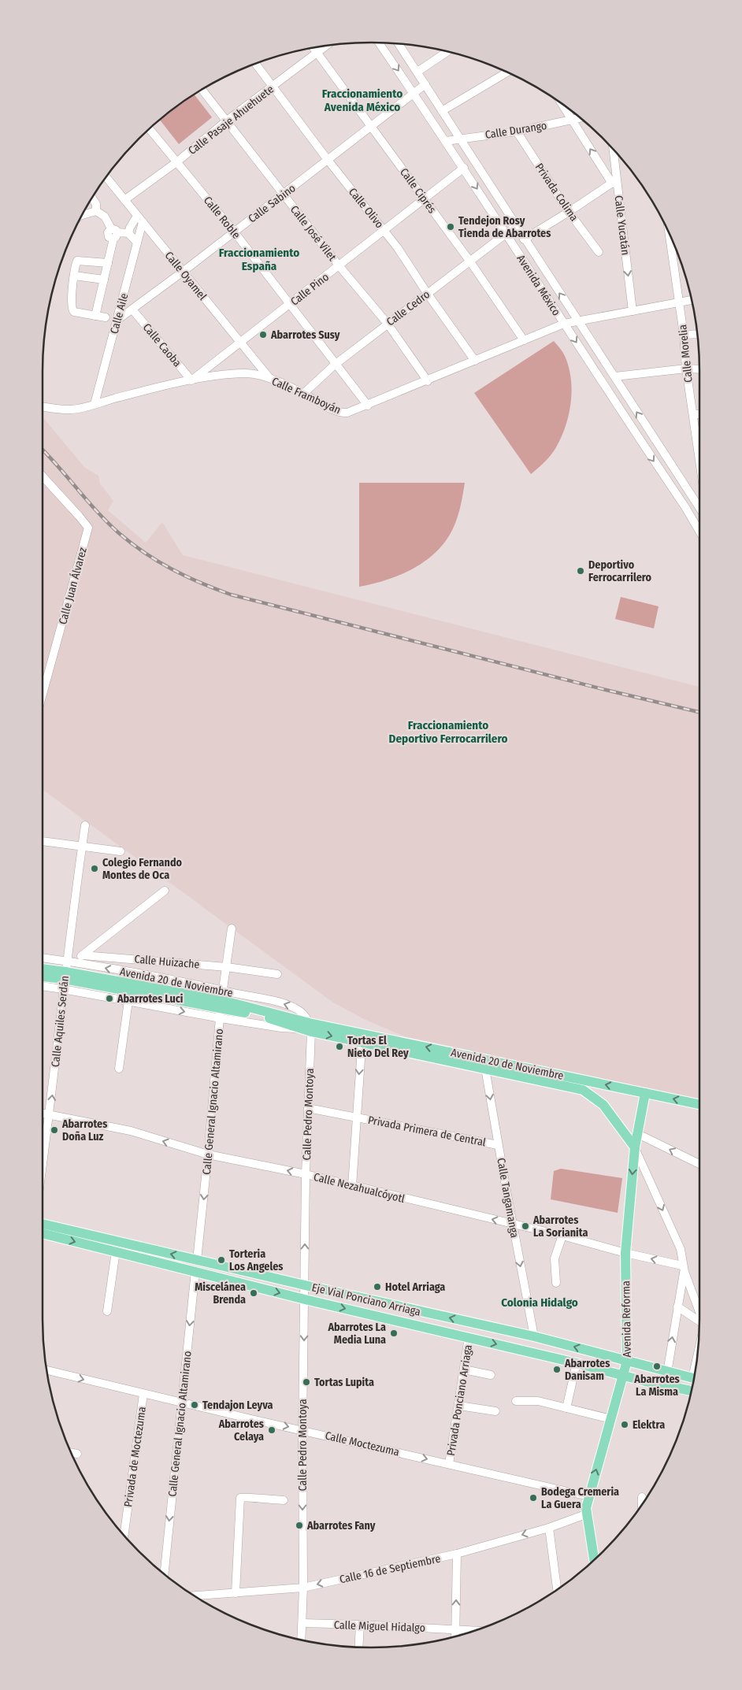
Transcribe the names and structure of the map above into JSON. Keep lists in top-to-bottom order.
{
  "streets": {
    "main road": ["Avenida 20 de Noviembre", "Eje Vial Ponciano Arriaga", "Avenida Reforma"],
    "street": [
      "Calle Pasaje Ahuehuete",
      "Calle Durango",
      "Calle Ciprés",
      "Privada Colima",
      "Calle Sabino",
      "Calle Olivo",
      "Calle Roble",
      "Calle Yucatán",
      "Calle José Vilet",
      "Calle Oyamel",
      "Avenida México",
      "Calle Pino",
      "Calle Cedro",
      "Calle Aile",
      "Calle Caoba",
      "Calle Morelia",
      "Calle Framboyán",
      "Calle Juan Álvarez",
      "Calle Huizache",
      "Calle Aquiles Serdán",
      "Calle General Ignacio Altamirano",
      "Calle Pedro Montoya",
      "Privada Primera de Central",
      "Calle Nezahualcóyotl",
      "Calle Tangamanga",
      "Privada Ponciano Arriaga",
      "Calle Moctezuma",
      "Privada de Moctezuma",
      "Calle 16 de Septiembre",
      "Calle Miguel Hidalgo"
    ]
  },
  "crossings": [
    ["Calle Pasaje Ahuehuete", "Calle Ciprés"],
    ["Calle Pasaje Ahuehuete", "Calle Olivo"],
    ["Calle Pasaje Ahuehuete", "Calle Roble"],
    ["Calle Pasaje Ahuehuete", "Calle José Vilet"],
    ["Calle Pasaje Ahuehuete", "Calle Oyamel"],
    ["Calle Durango", "Privada Colima"],
    ["Calle Durango", "Avenida México"],
    ["Calle Ciprés", "Calle Sabino"],
    ["Calle Ciprés", "Calle Pino"],
    ["Calle Ciprés", "Calle Cedro"],
    ["Calle Ciprés", "Calle Framboyán"],
    ["Calle Sabino", "Calle Olivo"],
    ["Calle Sabino", "Calle Roble"],
    ["Calle Sabino", "Calle José Vilet"],
    ["Calle Sabino", "Calle Oyamel"],
    ["Calle Sabino", "Avenida México"],
    ["Calle Sabino", "Calle Aile"],
    ["Calle Sabino", "Calle Caoba"],
    ["Calle Olivo", "Calle Pino"],
    ["Calle Olivo", "Calle Cedro"],
    ["Calle Olivo", "Calle Framboyán"],
    ["Calle Roble", "Calle Pino"],
    ["Calle Roble", "Calle Cedro"],
    ["Calle Roble", "Calle Framboyán"],
    ["Calle Yucatán", "Calle Framboyán"],
    ["Calle José Vilet", "Calle Pino"],
    ["Calle José Vilet", "Calle Cedro"],
    ["Calle José Vilet", "Calle Framboyán"],
    ["Calle Oyamel", "Calle Pino"],
    ["Calle Oyamel", "Calle Aile"],
    ["Calle Oyamel", "Calle Framboyán"],
    ["Avenida México", "Calle Pino"],
    ["Avenida México", "Calle Cedro"],
    ["Avenida México", "Calle Framboyán"],
    ["Calle Pino", "Calle Caoba"],
    ["Calle Pino", "Calle Framboyán"],
    ["Calle Cedro", "Calle Framboyán"],
    ["Calle Aile", "Calle Framboyán"],
    ["Calle Caoba", "Calle Framboyán"],
    ["Calle Morelia", "Calle Framboyán"],
    ["Calle Huizache", "Calle General Ignacio Altamirano"],
    ["Avenida 20 de Noviembre", "Calle Aquiles Serdán"],
    ["Avenida 20 de Noviembre", "Calle General Ignacio Altamirano"],
    ["Avenida 20 de Noviembre", "Calle Pedro Montoya"],
    ["Avenida 20 de Noviembre", "Calle Tangamanga"],
    ["Avenida 20 de Noviembre", "Avenida Reforma"],
    ["Calle Aquiles Serdán", "Calle Nezahualcóyotl"],
    ["Calle General Ignacio Altamirano", "Calle Nezahualcóyotl"],
    ["Calle General Ignacio Altamirano", "Eje Vial Ponciano Arriaga"],
    ["Calle General Ignacio Altamirano", "Calle Moctezuma"],
    ["Calle Pedro Montoya", "Privada Primera de Central"],
    ["Calle Pedro Montoya", "Calle Nezahualcóyotl"],
    ["Calle Pedro Montoya", "Eje Vial Ponciano Arriaga"],
    ["Calle Pedro Montoya", "Calle Moctezuma"],
    ["Calle Pedro Montoya", "Calle 16 de Septiembre"],
    ["Calle Pedro Montoya", "Calle Miguel Hidalgo"],
    ["Privada Primera de Central", "Calle Tangamanga"],
    ["Calle Nezahualcóyotl", "Calle Tangamanga"],
    ["Calle Nezahualcóyotl", "Avenida Reforma"],
    ["Calle Tangamanga", "Eje Vial Ponciano Arriaga"],
    ["Eje Vial Ponciano Arriaga", "Avenida Reforma"],
    ["Eje Vial Ponciano Arriaga", "Privada Ponciano Arriaga"],
    ["Avenida Reforma", "Calle Moctezuma"],
    ["Avenida Reforma", "Calle 16 de Septiembre"],
    ["Privada Ponciano Arriaga", "Calle Moctezuma"],
    ["Calle Moctezuma", "Privada de Moctezuma"]
  ],
  "one_way": [
    "Calle Yucatán",
    "Calle General Ignacio Altamirano",
    "Calle Nezahualcóyotl",
    "Calle Tangamanga",
    "Calle Moctezuma",
    "Calle 16 de Septiembre"
  ],
  "districts": [
    "Fraccionamiento Avenida México",
    "Fraccionamiento España",
    "Fraccionamiento Deportivo Ferrocarrilero",
    "Colonia Hidalgo"
  ],
  "places": [
    "Tendejon Rosy Tienda de Abarrotes",
    "Abarrotes Susy",
    "Deportivo Ferrocarrilero",
    "Colegio Fernando Montes de Oca",
    "Abarrotes Luci",
    "Tortas El Nieto Del Rey",
    "Abarrotes Doña Luz",
    "Abarrotes La Sorianita",
    "Torteria Los Angeles",
    "Hotel Arriaga",
    "Miscelánea Brenda",
    "Abarrotes La Media Luna",
    "Abarrotes La Misma",
    "Abarrotes Danisam",
    "Tortas Lupita",
    "Tendajon Leyva",
    "Elektra",
    "Abarrotes Celaya",
    "Bodega Cremeria La Guera",
    "Abarrotes Fany"
  ]
}
